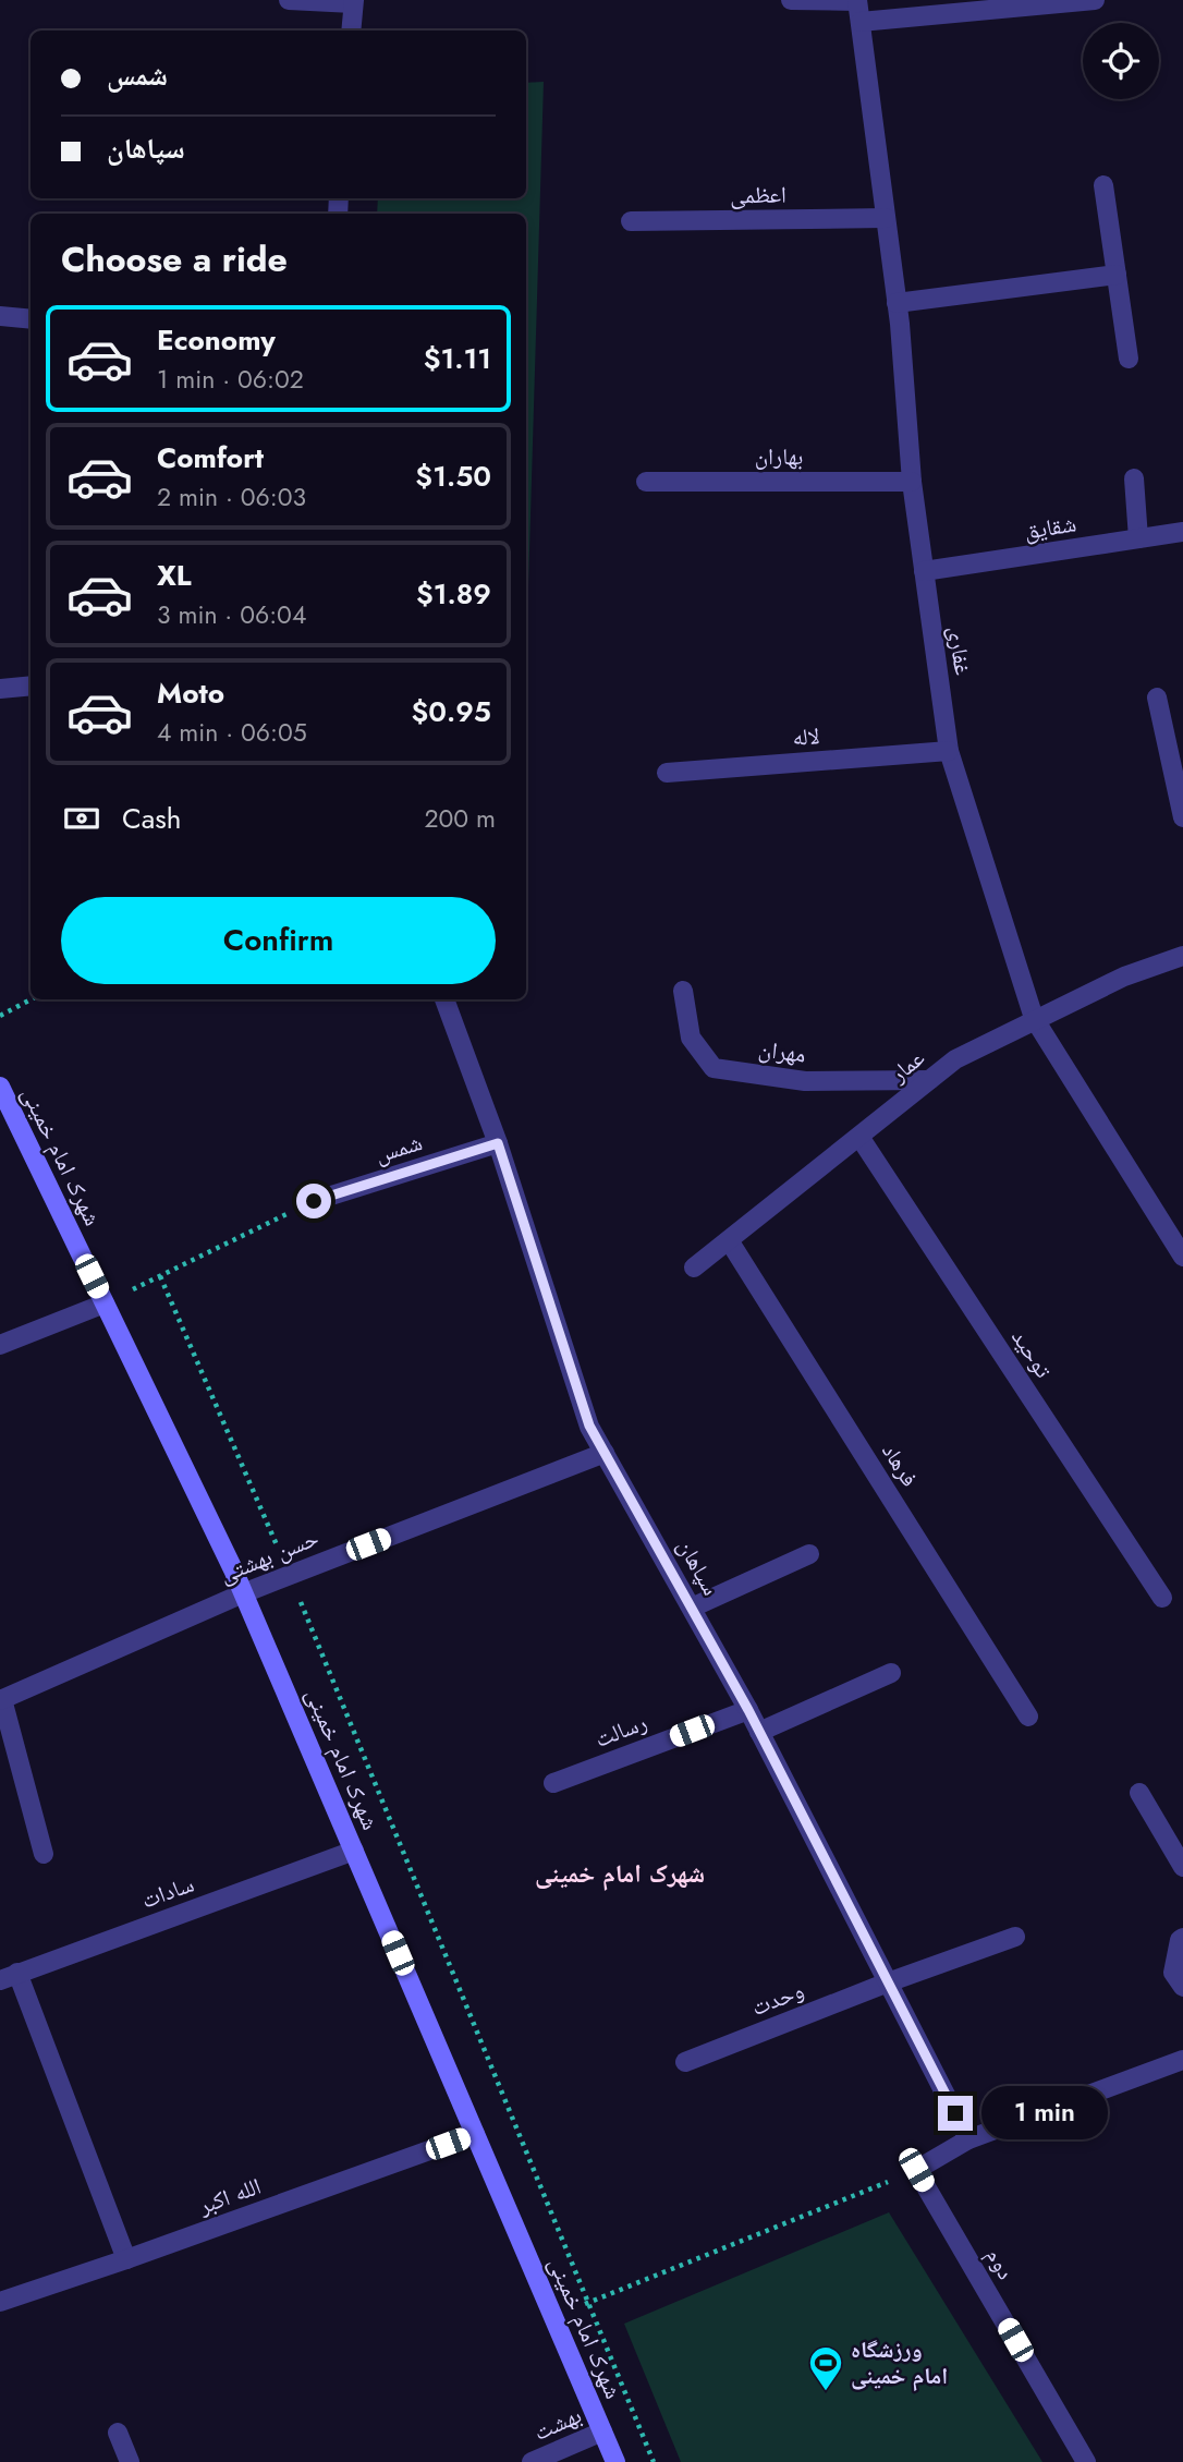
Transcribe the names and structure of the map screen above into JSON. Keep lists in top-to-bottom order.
{
  "streets": {
    "street": [
      "اعظمی",
      "بهاران",
      "شقایق",
      "غفاری",
      "لاله",
      "مهران",
      "عمار",
      "شمس",
      "شهرک امام خمینی",
      "توحید",
      "فرهاد",
      "حسن بهشتی",
      "سپاهان",
      "رسالت",
      "سادات",
      "وحدت",
      "الله اکبر",
      "دوم",
      "بهشت"
    ]
  },
  "crossings": [
    ["اعظمی", "غفاری"],
    ["بهاران", "غفاری"],
    ["شقایق", "غفاری"],
    ["غفاری", "لاله"],
    ["غفاری", "عمار"],
    ["مهران", "عمار"],
    ["عمار", "توحید"],
    ["عمار", "فرهاد"],
    ["شمس", "سپاهان"],
    ["شهرک امام خمینی", "حسن بهشتی"],
    ["شهرک امام خمینی", "سادات"],
    ["شهرک امام خمینی", "الله اکبر"],
    ["شهرک امام خمینی", "بهشت"],
    ["حسن بهشتی", "سپاهان"],
    ["سپاهان", "رسالت"],
    ["سپاهان", "وحدت"]
  ],
  "districts": ["شهرک امام خمینی"],
  "places": {
    "sports": ["ورزشگاه امام خمینی"]
  },
  "page": {
    "banner": ["شمس", "سپاهان"],
    "heading": "Choose a ride",
    "list": [
      {
        "name": "Economy",
        "note": "1 min · 06:02",
        "value": "$1.11"
      },
      {
        "name": "Comfort",
        "note": "2 min · 06:03",
        "value": "$1.50"
      },
      {
        "name": "XL",
        "note": "3 min · 06:04",
        "value": "$1.89"
      },
      {
        "name": "Moto",
        "note": "4 min · 06:05",
        "value": "$0.95"
      }
    ],
    "pay": ["Cash", "200 m"],
    "buttons": "Confirm",
    "bubble": "1 min"
  }
}
